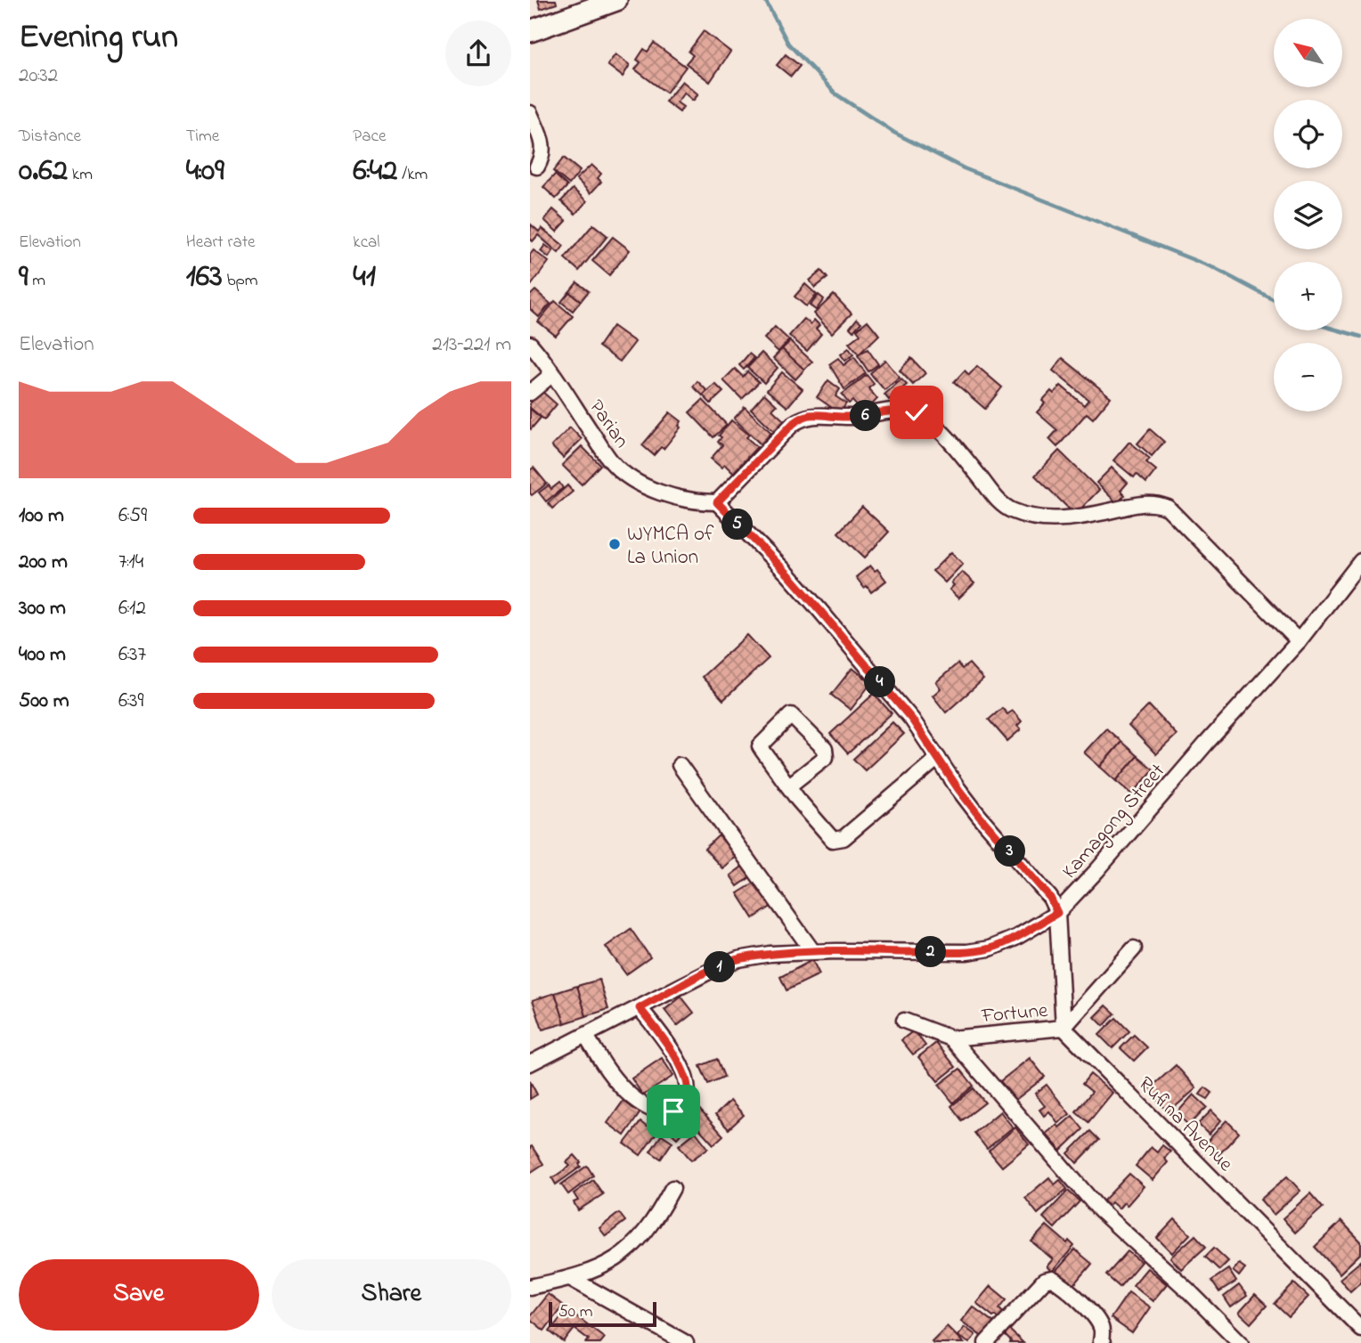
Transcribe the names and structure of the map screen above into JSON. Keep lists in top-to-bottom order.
{
  "streets": {
    "street": [
      "Parian",
      "Kamagong Street",
      "Fortune",
      "Rufina Avenue"
    ]
  },
  "crossings": [
    ["Fortune", "Rufina Avenue"]
  ],
  "places": ["WYMCA of La Union"],
  "scale_bar": "50 m",
  "north": "top left",
  "page": {
    "heading": ["Evening run", "20:32"],
    "map_buttons": ["+", "−"],
    "stats": [
      ["Distance", "0.62 km"],
      ["Time", "4:09"],
      ["Pace", "6:42 /km"],
      ["Elevation", "9 m"],
      ["Heart rate", "163 bpm"],
      ["kcal", "41"]
    ],
    "chart": ["Elevation", "213–221 m"],
    "pins": [
      "6",
      "5",
      "4",
      "3",
      "2",
      "1"
    ],
    "list": [
      {
        "name": "100 m",
        "note": "6:59"
      },
      {
        "name": "200 m",
        "note": "7:14"
      },
      {
        "name": "300 m",
        "note": "6:12"
      },
      {
        "name": "400 m",
        "note": "6:37"
      },
      {
        "name": "500 m",
        "note": "6:39"
      }
    ],
    "buttons": ["Save", "Share"],
    "scale": "50 m"
  }
}
